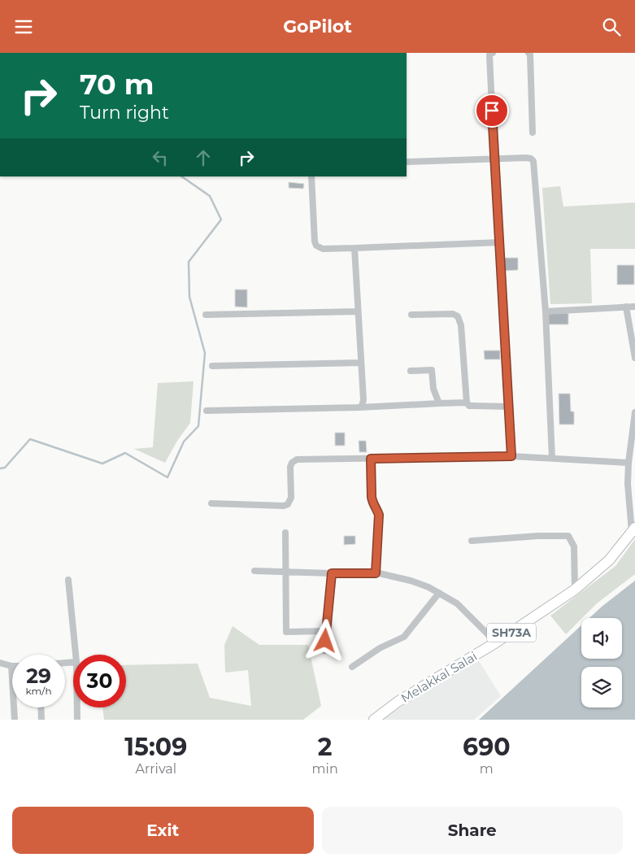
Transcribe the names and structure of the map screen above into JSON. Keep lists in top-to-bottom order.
{
  "streets": {
    "main road": ["SH73A", "Melakkal Salai"]
  },
  "page": {
    "header": "GoPilot",
    "turn": ["70 m", "Turn right"],
    "speed": "29 km/h",
    "limit": "30",
    "eta": [
      "15:09",
      "Arrival",
      "2",
      "min",
      "690",
      "m"
    ],
    "buttons": ["Exit", "Share"]
  }
}
